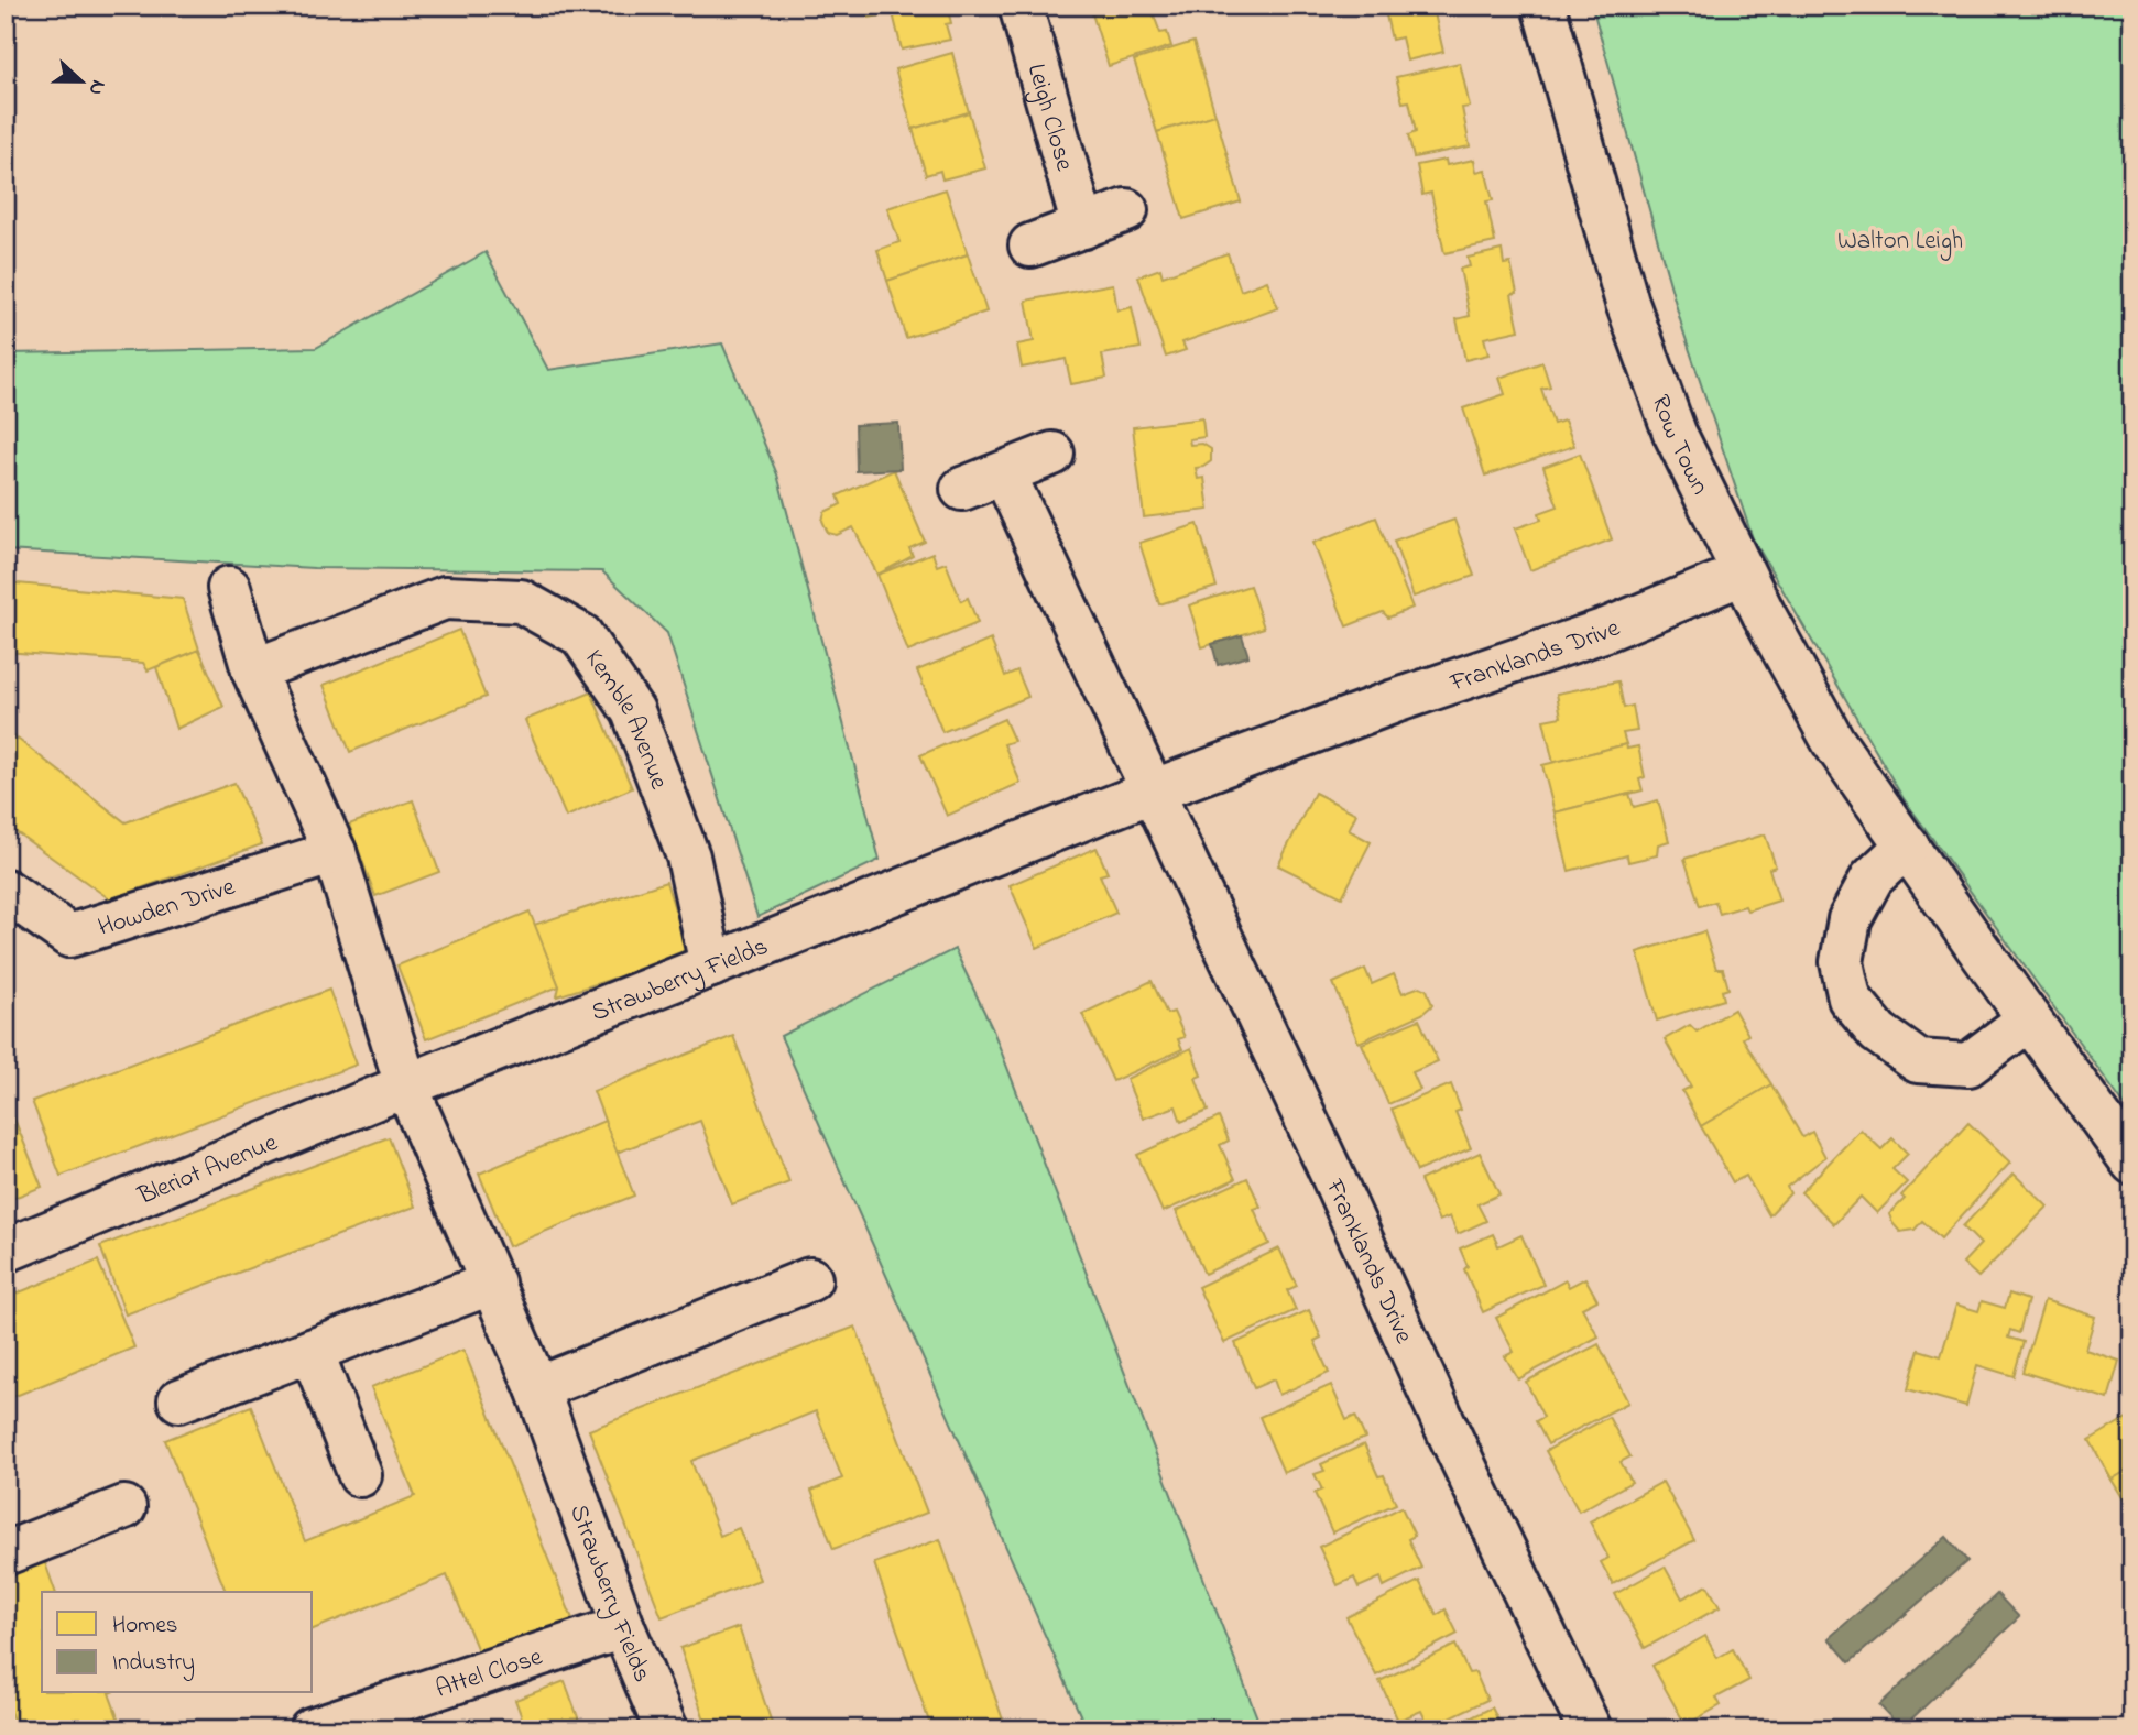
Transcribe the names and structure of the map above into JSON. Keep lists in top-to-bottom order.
{
  "streets": {
    "street": [
      "Leigh Close",
      "Row Town",
      "Franklands Drive",
      "Kemble Avenue",
      "Howden Drive",
      "Strawberry Fields",
      "Bleriot Avenue",
      "Attel Close"
    ]
  },
  "crossings": [
    ["Row Town", "Franklands Drive"],
    ["Franklands Drive", "Strawberry Fields"],
    ["Kemble Avenue", "Strawberry Fields"],
    ["Strawberry Fields", "Bleriot Avenue"],
    ["Strawberry Fields", "Attel Close"]
  ],
  "parks": ["Walton Leigh"],
  "legend": ["Homes", "Industry"],
  "north": "right"
}
